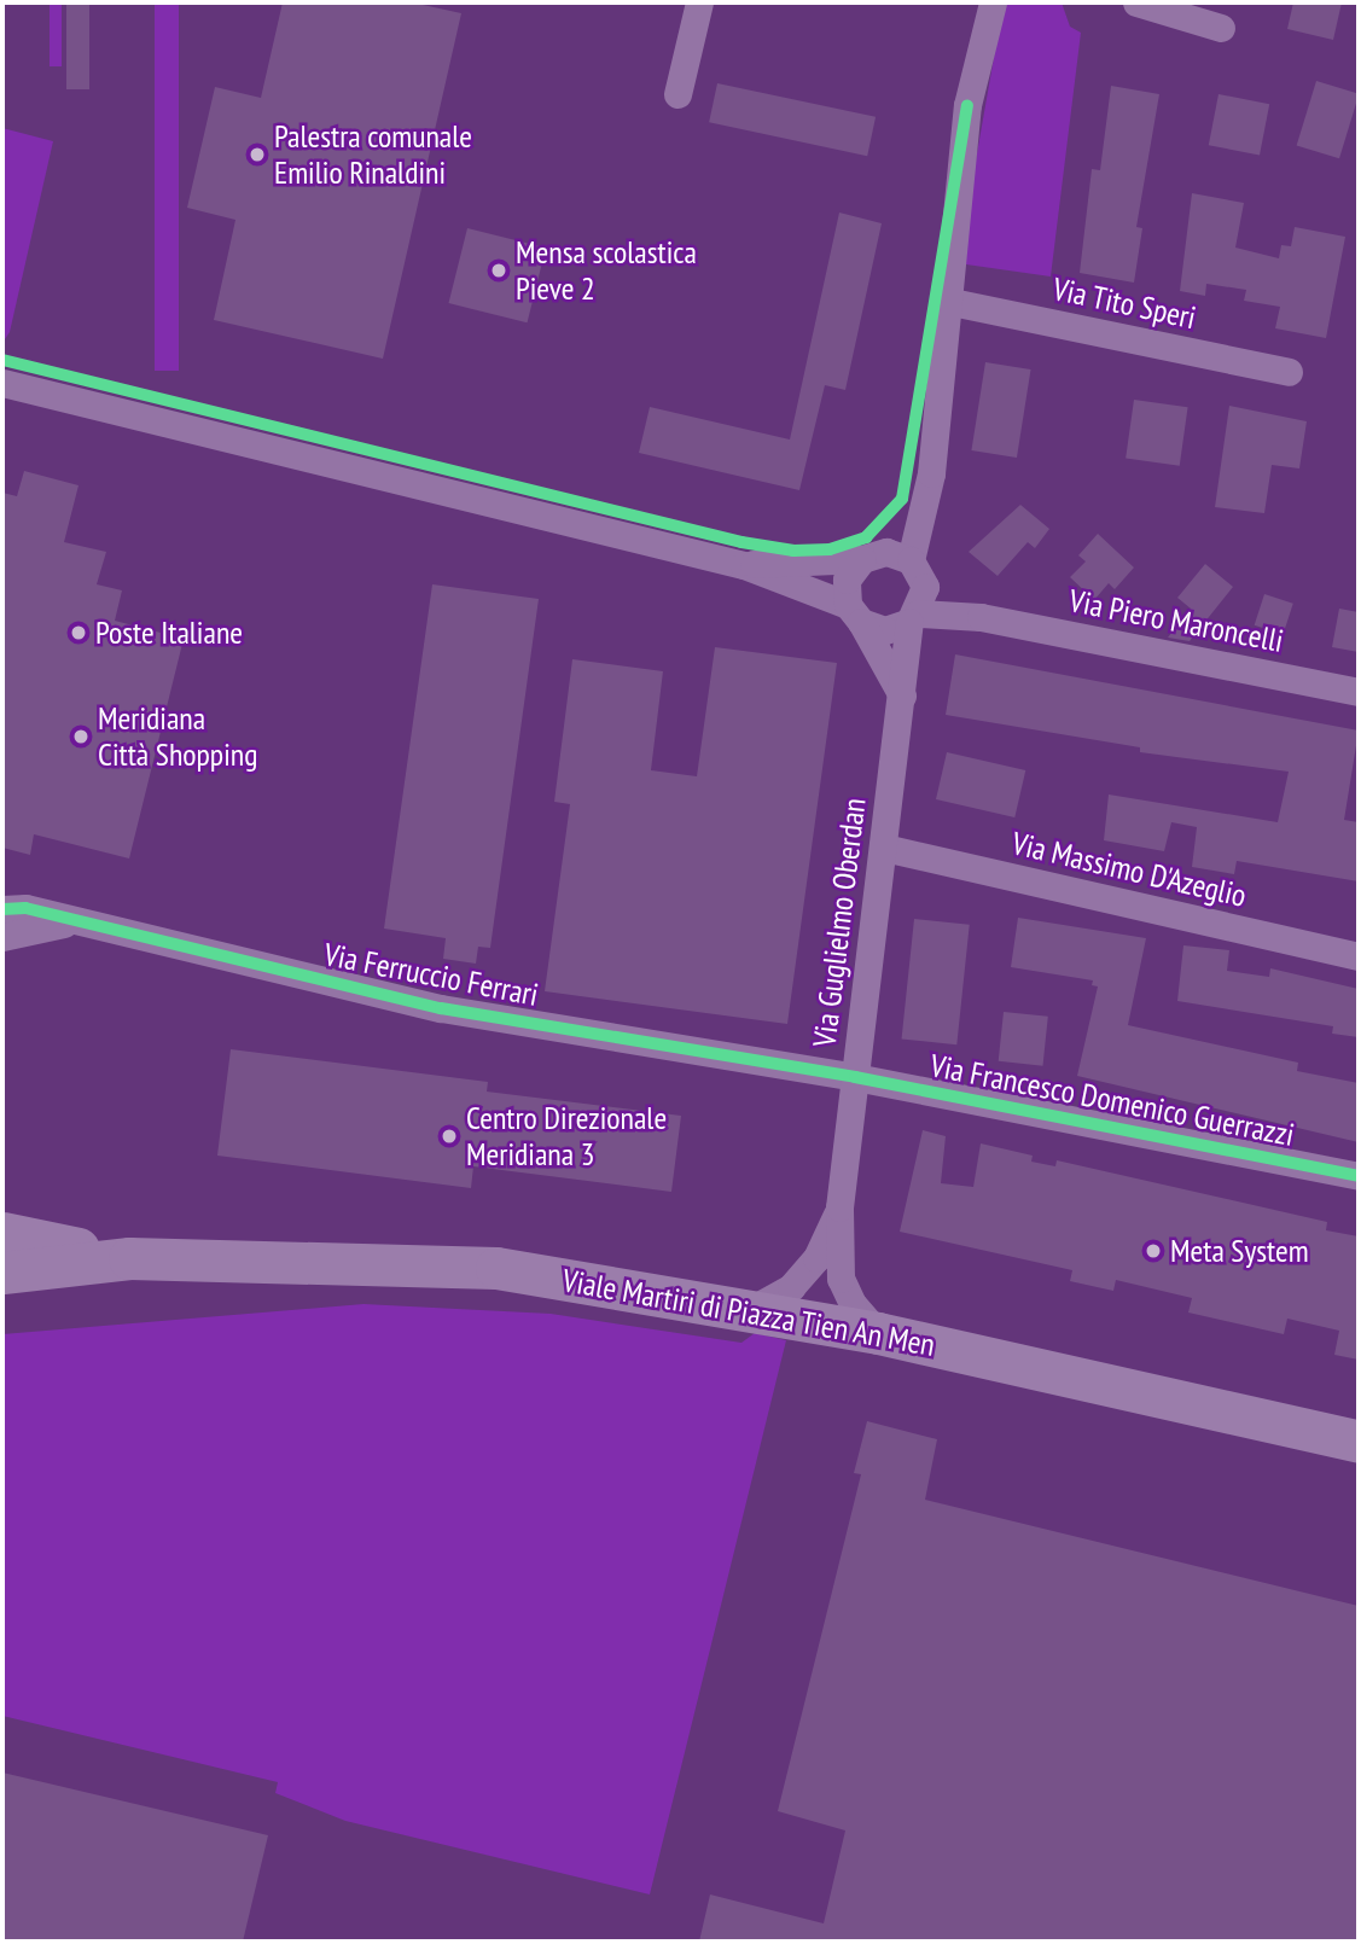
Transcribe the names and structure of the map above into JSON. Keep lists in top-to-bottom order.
{
  "streets": {
    "main road": ["Viale Martiri di Piazza Tien An Men"],
    "street": [
      "Via Tito Speri",
      "Via Piero Maroncelli",
      "Via Massimo D'Azeglio",
      "Via Guglielmo Oberdan",
      "Via Ferruccio Ferrari",
      "Via Francesco Domenico Guerrazzi"
    ]
  },
  "crossings": [
    ["Via Piero Maroncelli", "Via Guglielmo Oberdan"],
    ["Via Massimo D'Azeglio", "Via Guglielmo Oberdan"],
    ["Via Guglielmo Oberdan", "Via Ferruccio Ferrari"],
    ["Via Guglielmo Oberdan", "Via Francesco Domenico Guerrazzi"],
    ["Via Guglielmo Oberdan", "Viale Martiri di Piazza Tien An Men"],
    ["Via Ferruccio Ferrari", "Via Francesco Domenico Guerrazzi"]
  ],
  "places": [
    "Palestra comunale Emilio Rinaldini",
    "Mensa scolastica Pieve 2",
    "Poste Italiane",
    "Meridiana Città Shopping",
    "Centro Direzionale Meridiana 3",
    "Meta System"
  ]
}
